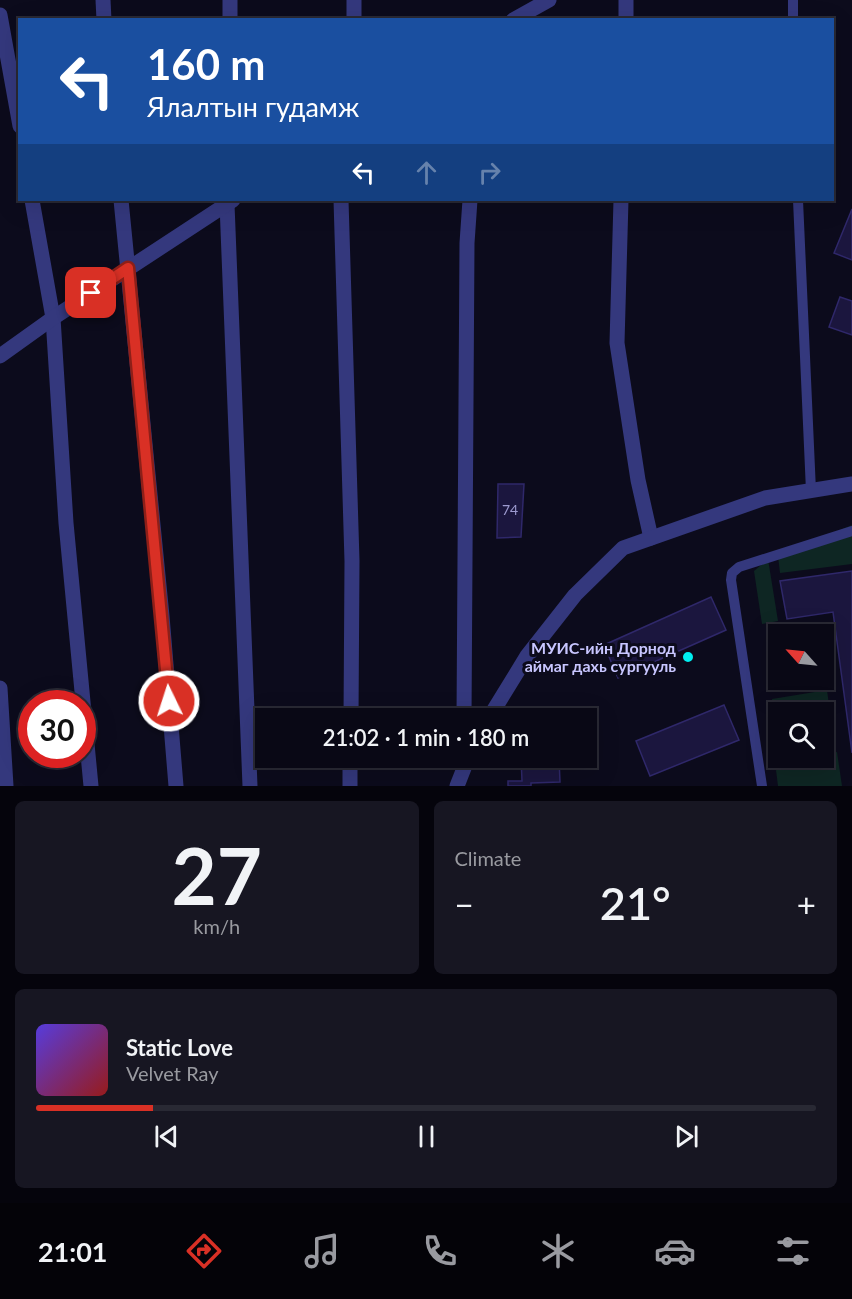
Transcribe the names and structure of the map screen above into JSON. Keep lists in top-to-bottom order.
{
  "places": ["МУИС-ийн Дорнод аймаг дахь сургууль"],
  "house_numbers": ["74"],
  "north": "top left",
  "page": {
    "turn": ["160 m", "Ялалтын гудамж"],
    "limit": "30",
    "trip": "21:02 · 1 min · 180 m",
    "tile": [
      ["27", "km/h"],
      "Climate"
    ],
    "heat": ["−", "21°", "+"],
    "song": ["Static Love", "Velvet Ray"],
    "tabs": "21:01"
  }
}
